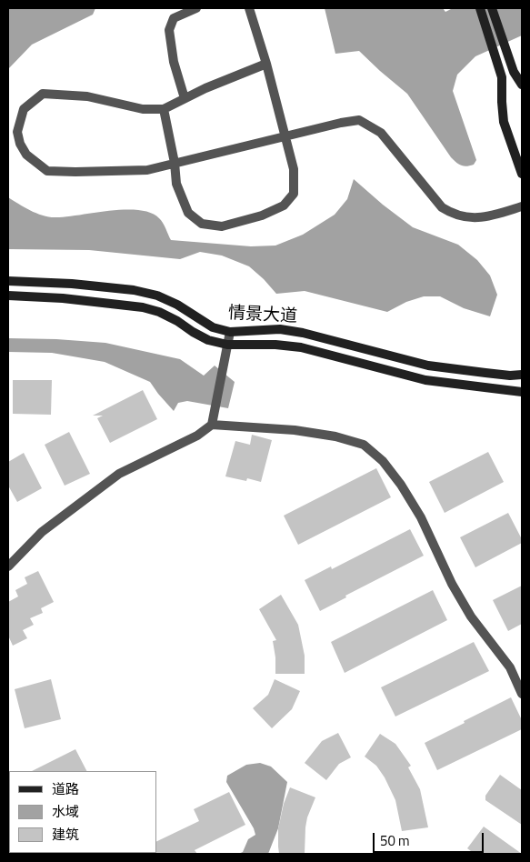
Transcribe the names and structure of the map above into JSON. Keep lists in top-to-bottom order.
{
  "streets": {
    "street": ["情景大道"]
  },
  "legend": ["道路", "水域", "建筑"],
  "scale_bar": "50 m"
}
